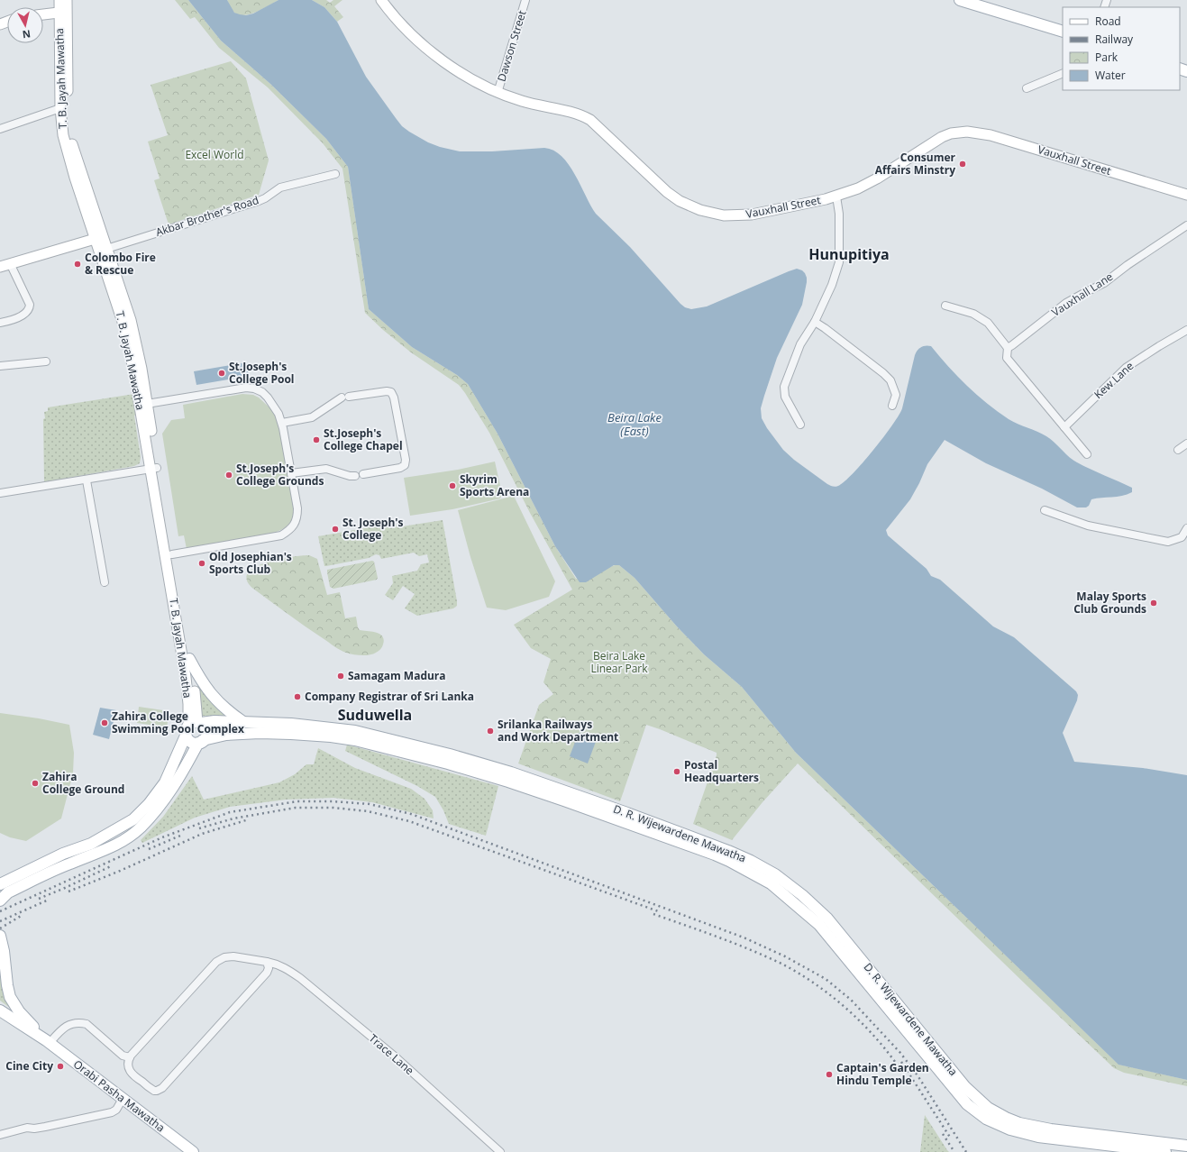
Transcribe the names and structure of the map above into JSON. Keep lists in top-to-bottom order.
{
  "streets": {
    "main road": [
      "T. B. Jayah Mawatha",
      "Vauxhall Street",
      "D. R. Wijewardene Mawatha",
      "Orabi Pasha Mawatha"
    ],
    "street": [
      "Dawson Street",
      "Akbar Brother's Road",
      "Vauxhall Lane",
      "Kew Lane",
      "Trace Lane"
    ]
  },
  "crossings": [
    ["Dawson Street", "Vauxhall Street"],
    ["T. B. Jayah Mawatha", "Akbar Brother's Road"],
    ["T. B. Jayah Mawatha", "D. R. Wijewardene Mawatha"]
  ],
  "districts": ["Hunupitiya", "Suduwella"],
  "water": ["Beira Lake (East)"],
  "parks": ["Excel World", "Beira Lake Linear Park"],
  "places": [
    "Consumer Affairs Minstry",
    "Colombo Fire & Rescue",
    "St.Joseph's College Pool",
    "St.Joseph's College Chapel",
    "St.Joseph's College Grounds",
    "Skyrim Sports Arena",
    "St. Joseph's College",
    "Old Josephian's Sports Club",
    "Malay Sports Club Grounds",
    "Samagam Madura",
    "Company Registrar of Sri Lanka",
    "Zahira College Swimming Pool Complex",
    "Srilanka Railways and Work Department",
    "Postal Headquarters",
    "Zahira College Ground",
    "Cine City",
    "Captain's Garden Hindu Temple"
  ],
  "legend": [
    "Road",
    "Railway",
    "Park",
    "Water"
  ],
  "north": "bottom"
}
